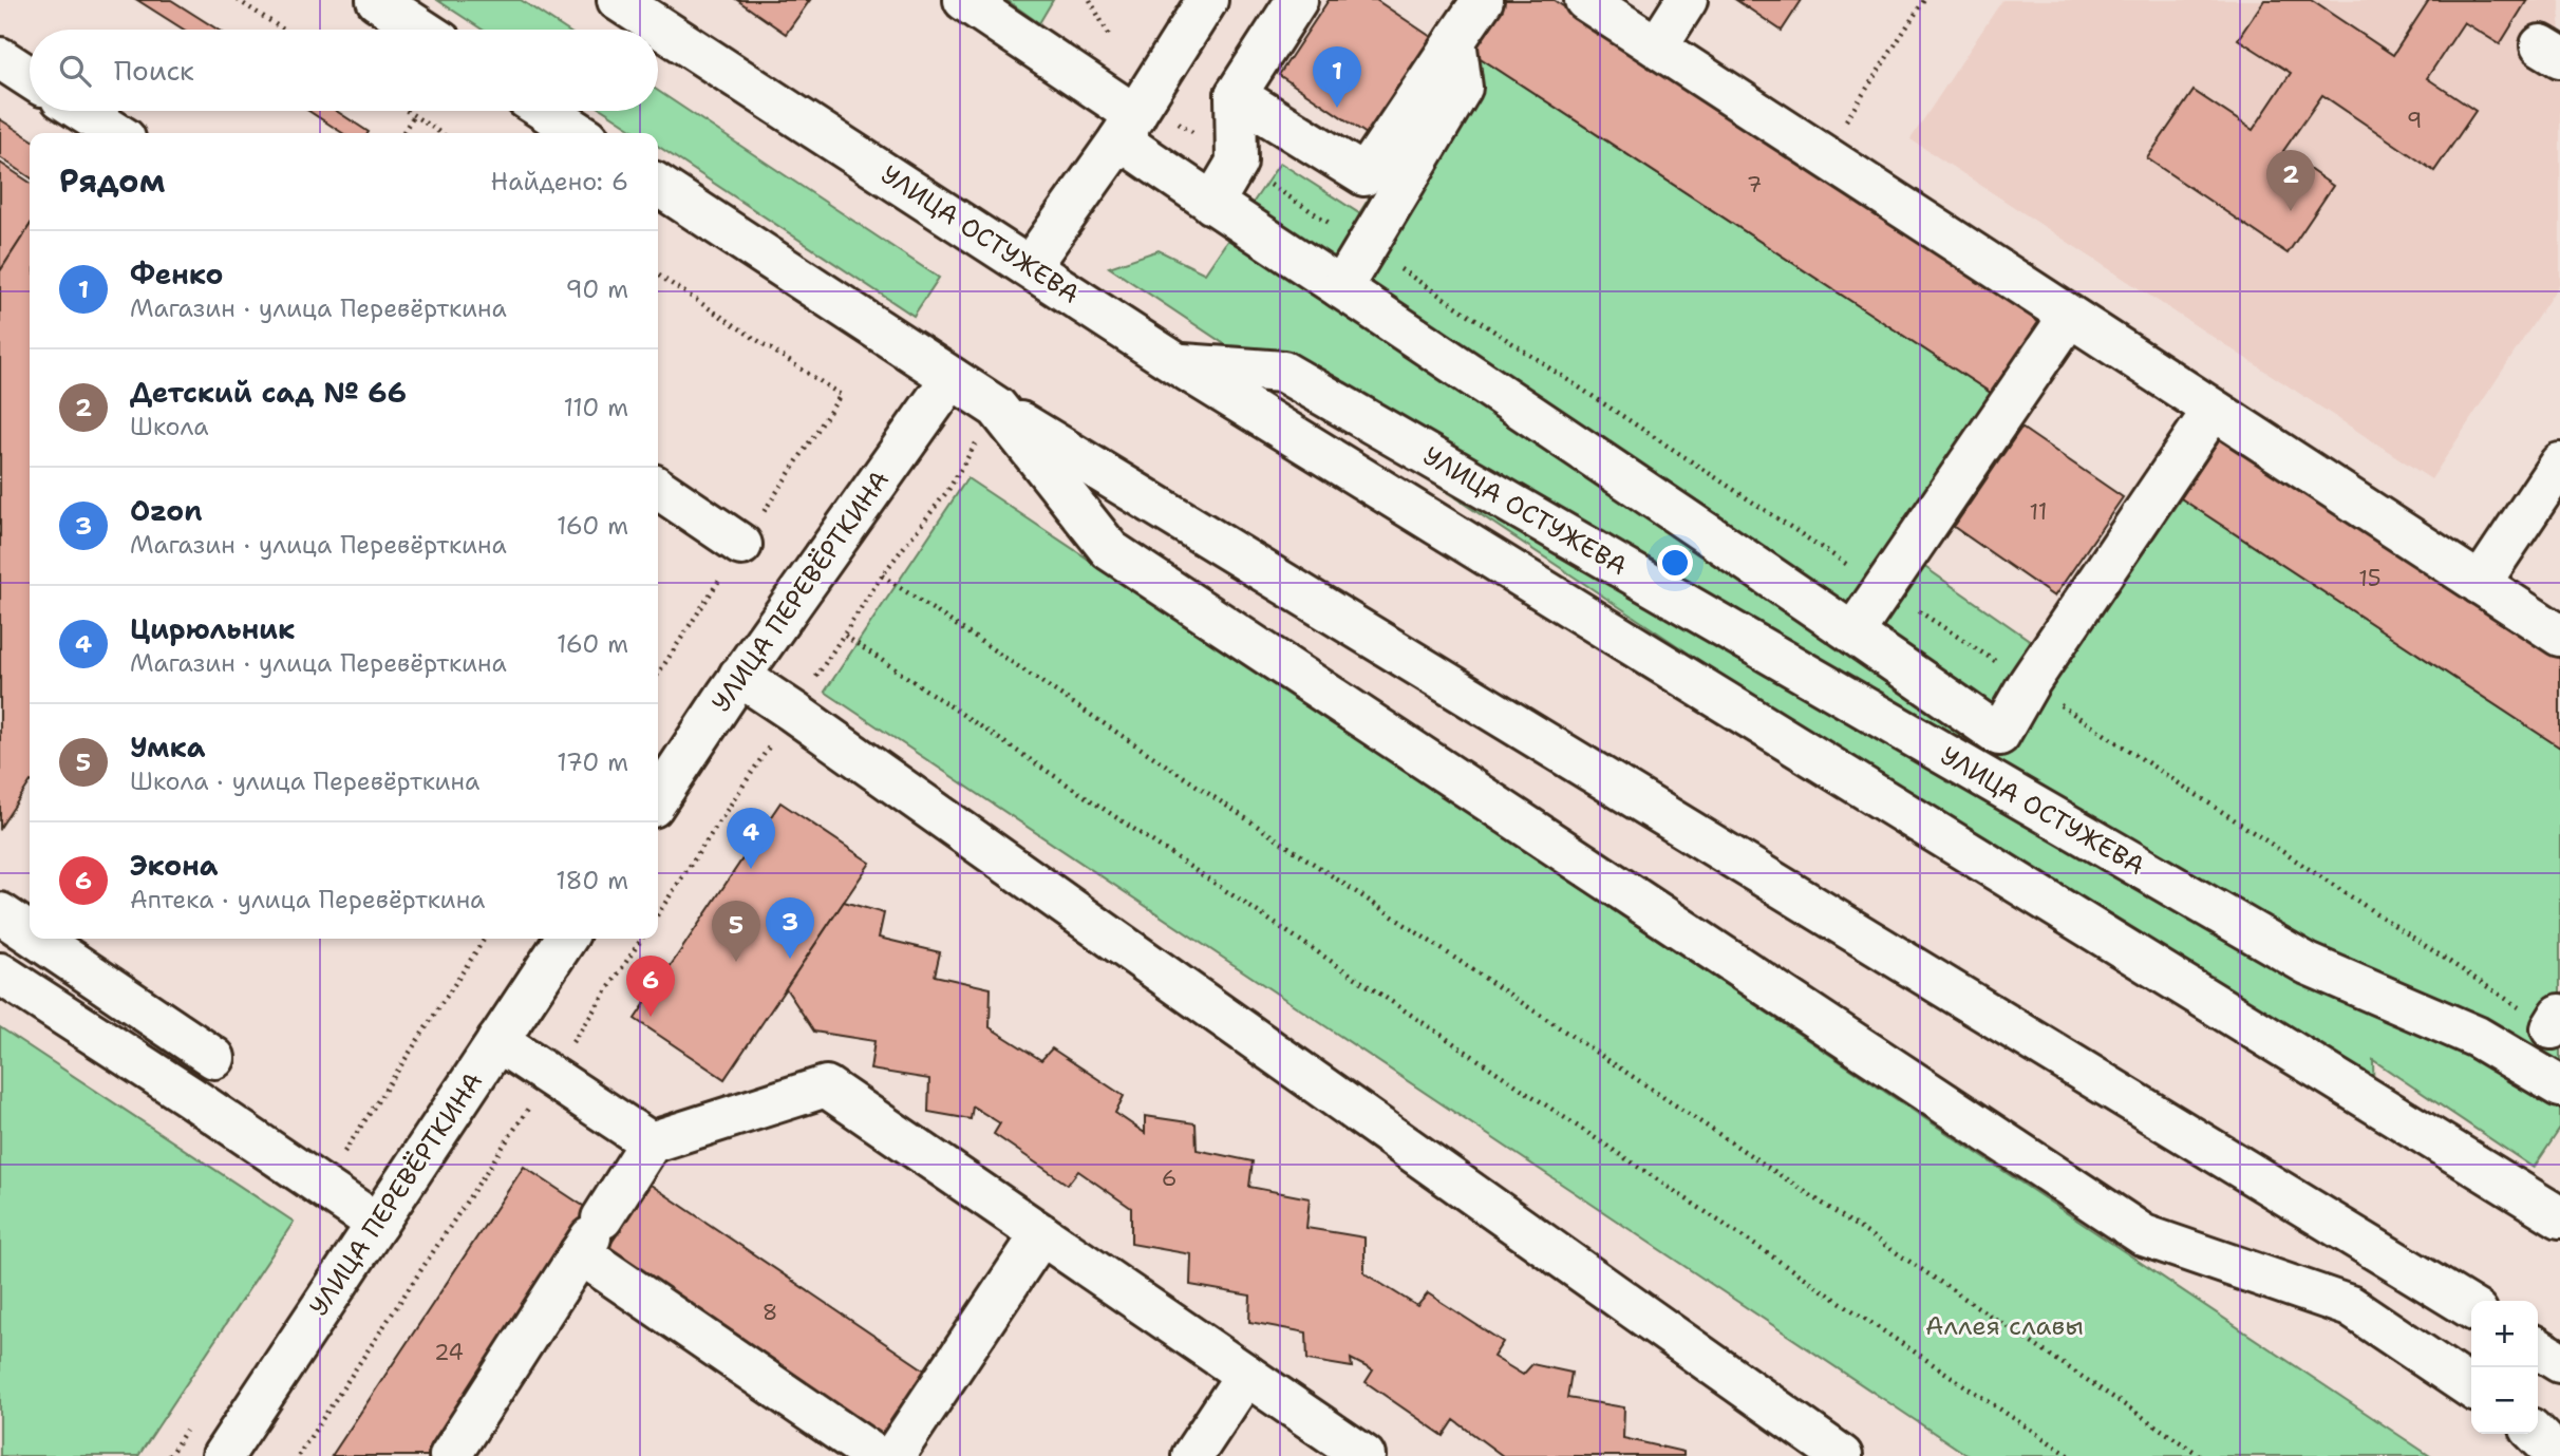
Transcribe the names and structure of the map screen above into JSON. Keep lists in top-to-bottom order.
{
  "streets": {
    "main road": ["УЛИЦА ОСТУЖЕВА", "УЛИЦА ПЕРЕВЁРТКИНА"]
  },
  "parks": ["Аллея славы"],
  "house_numbers": [
    "9",
    "7",
    "11",
    "15",
    "6",
    "8",
    "24"
  ],
  "page": {
    "search": "Поиск",
    "pins": [
      "1",
      "2",
      "4",
      "3",
      "5",
      "6"
    ],
    "heading": ["Рядом", "Найдено: 6"],
    "list": [
      {
        "mark": "1",
        "name": "Фенко",
        "note": "Магазин · улица Перевёрткина",
        "value": "90 m"
      },
      {
        "mark": "2",
        "name": "Детский сад № 66",
        "note": "Школа",
        "value": "110 m"
      },
      {
        "mark": "3",
        "name": "Ozon",
        "note": "Магазин · улица Перевёрткина",
        "value": "160 m"
      },
      {
        "mark": "4",
        "name": "Цирюльник",
        "note": "Магазин · улица Перевёрткина",
        "value": "160 m"
      },
      {
        "mark": "5",
        "name": "Умка",
        "note": "Школа · улица Перевёрткина",
        "value": "170 m"
      },
      {
        "mark": "6",
        "name": "Экона",
        "note": "Аптека · улица Перевёрткина",
        "value": "180 m"
      }
    ],
    "map_buttons": ["+", "−"]
  }
}
